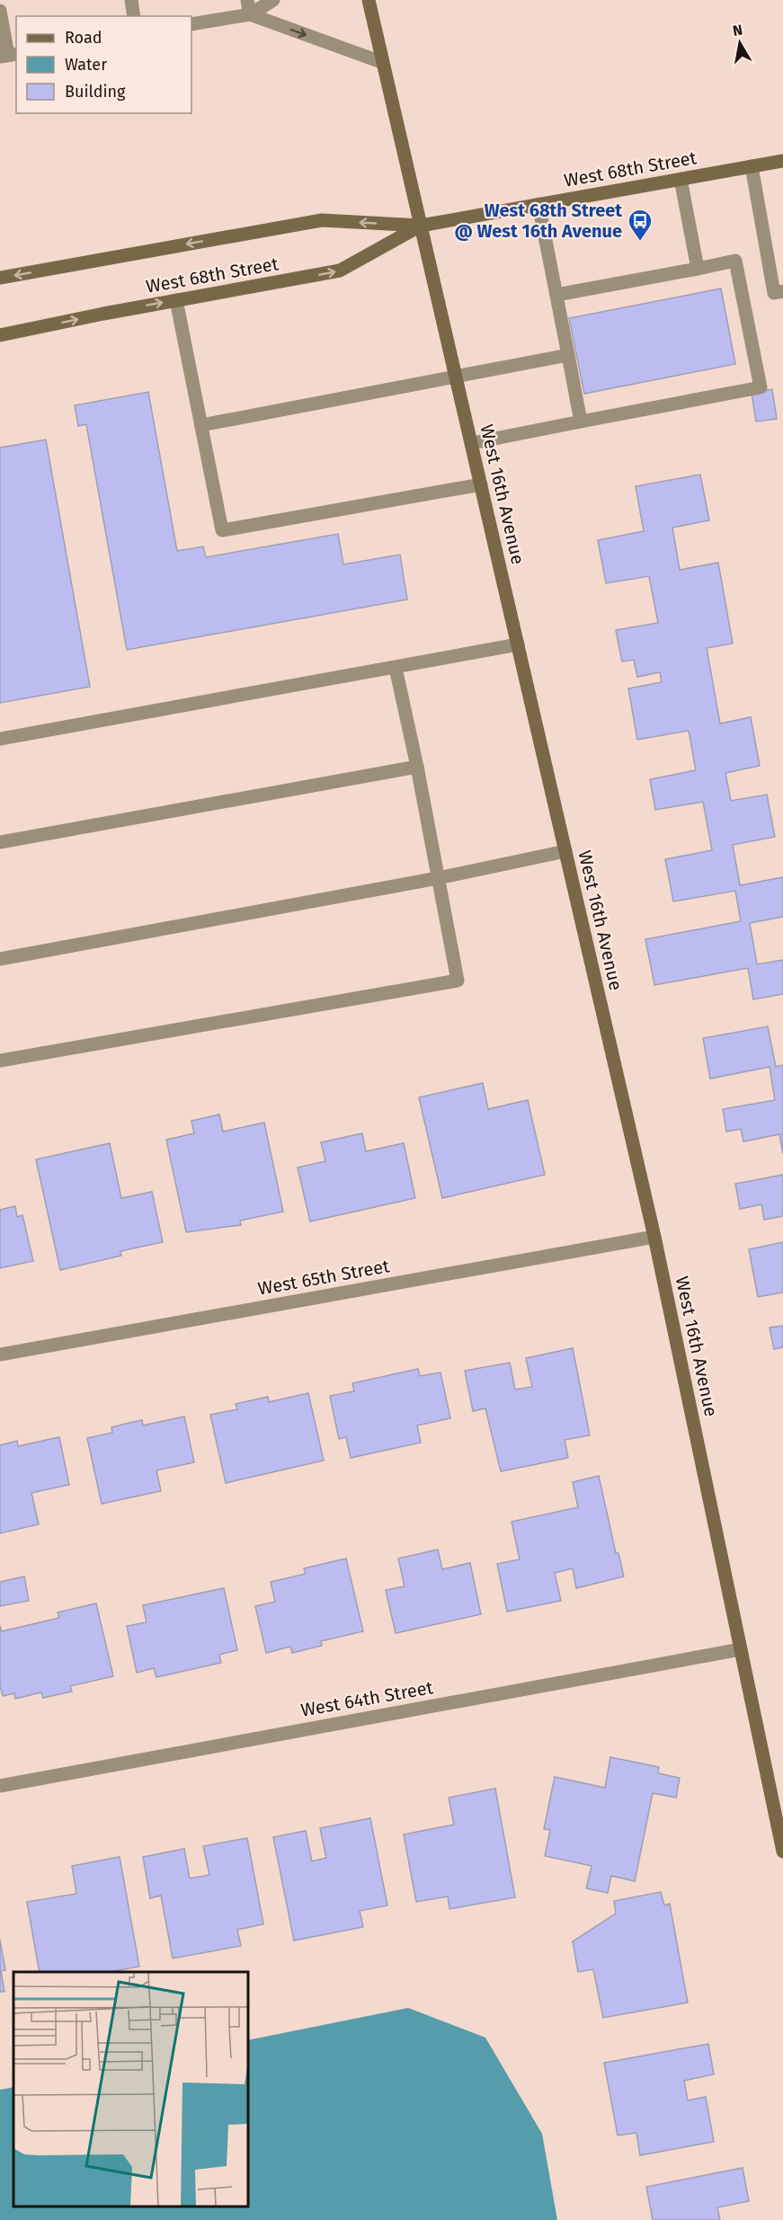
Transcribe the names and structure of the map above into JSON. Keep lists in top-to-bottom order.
{
  "streets": {
    "main road": ["West 68th Street", "West 16th Avenue"],
    "street": ["West 65th Street", "West 64th Street"]
  },
  "crossings": [
    ["West 68th Street", "West 16th Avenue"],
    ["West 16th Avenue", "West 65th Street"],
    ["West 16th Avenue", "West 64th Street"]
  ],
  "places": {
    "bus stop": ["West 68th Street @ West 16th Avenue"]
  },
  "legend": ["Road", "Water", "Building"],
  "north": "top"
}
